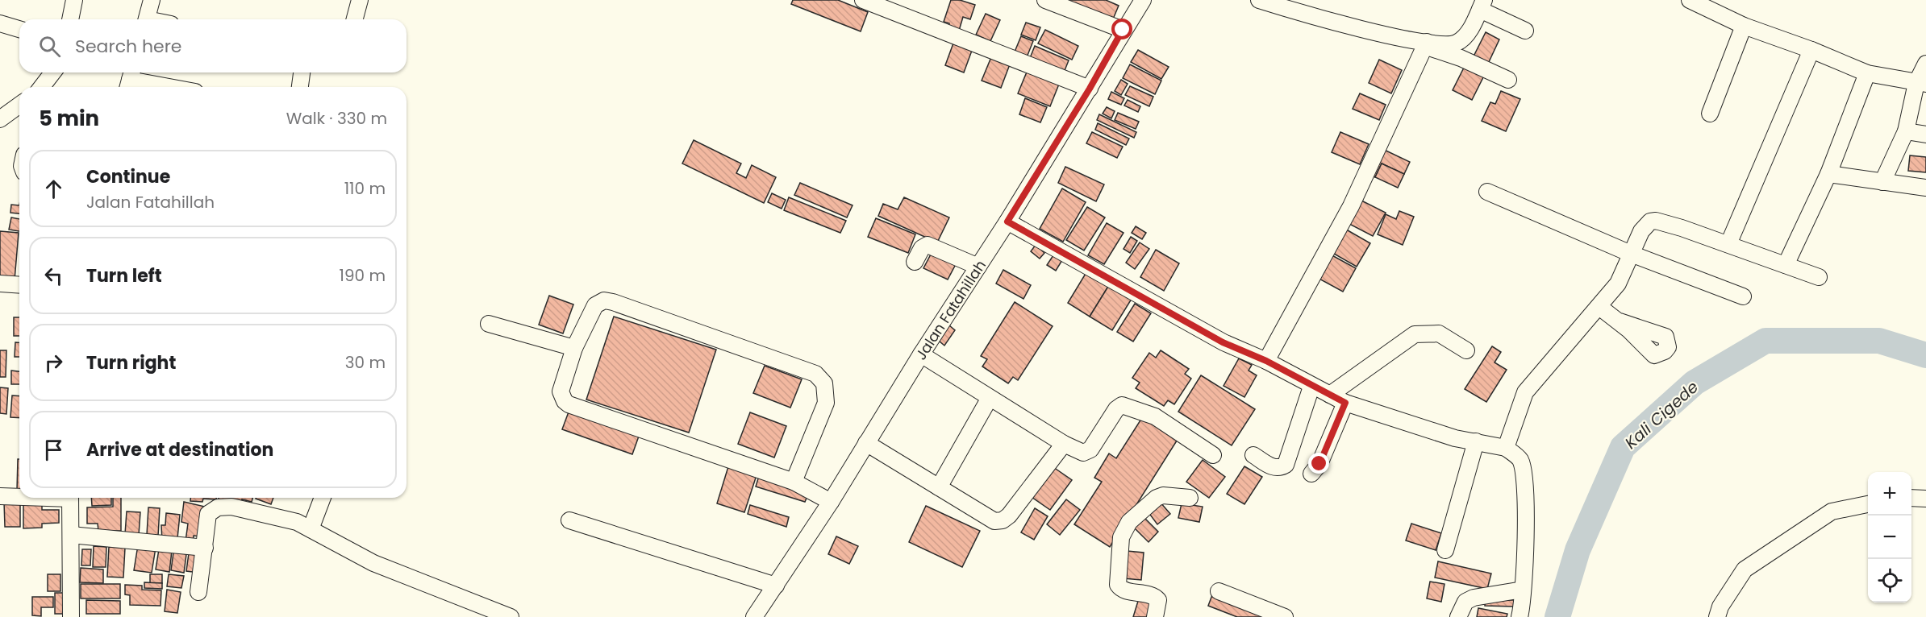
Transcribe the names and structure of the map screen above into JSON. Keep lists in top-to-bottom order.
{
  "streets": {
    "street": ["Jalan Fatahillah"]
  },
  "water": ["Kali Cigede"],
  "page": {
    "search": "Search here",
    "heading": ["5 min", "Walk · 330 m"],
    "list": [
      ["Continue", "Jalan Fatahillah", "110 m"],
      ["Turn left", "190 m"],
      ["Turn right", "30 m"],
      "Arrive at destination"
    ],
    "map_buttons": ["+", "−"]
  }
}
